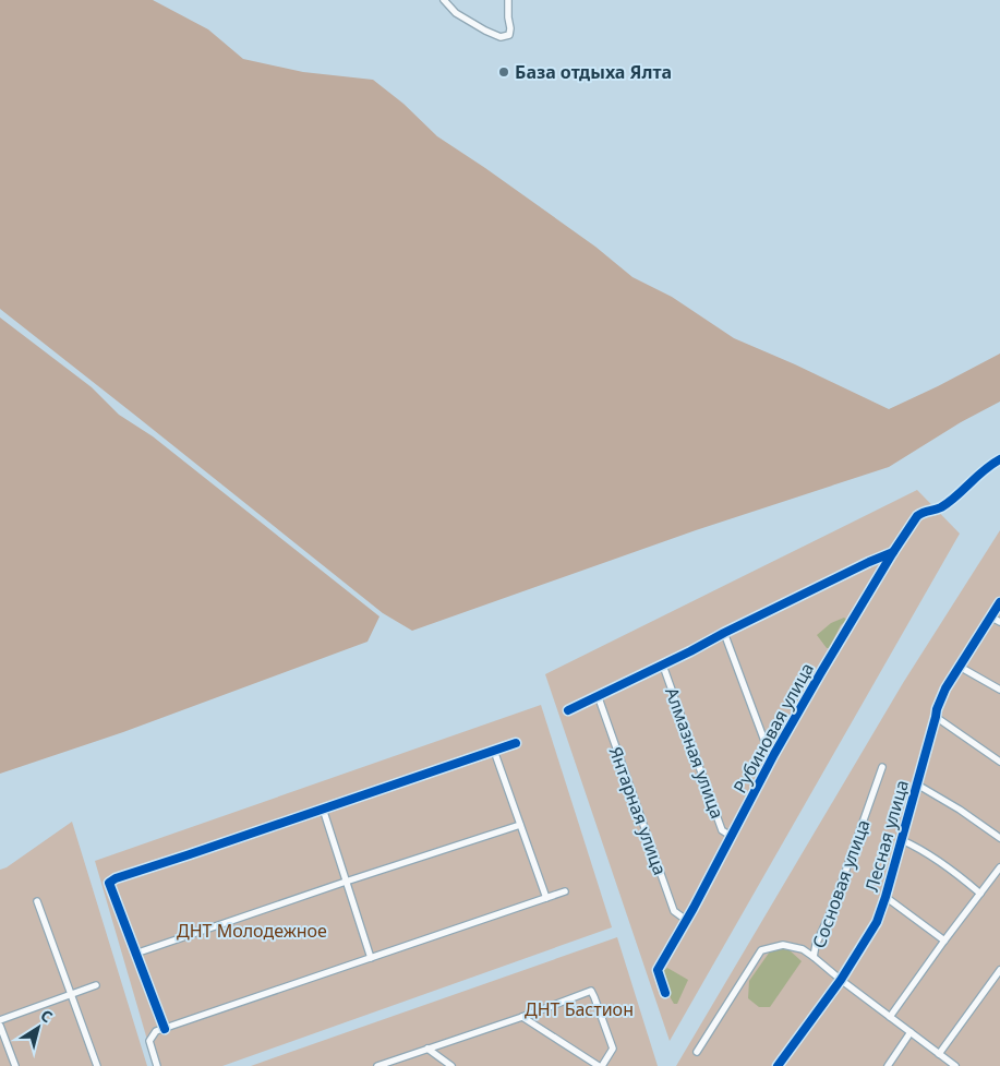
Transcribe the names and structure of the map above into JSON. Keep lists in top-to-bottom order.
{
  "streets": {
    "street": [
      "Рубиновая улица",
      "Алмазная улица",
      "Янтарная улица",
      "Лесная улица",
      "Сосновая улица"
    ]
  },
  "crossings": [
    ["Рубиновая улица", "Алмазная улица"],
    ["Рубиновая улица", "Янтарная улица"]
  ],
  "parks": ["ДНТ Молодежное", "ДНТ Бастион"],
  "places": ["База отдыха Ялта"],
  "north": "top right"
}
